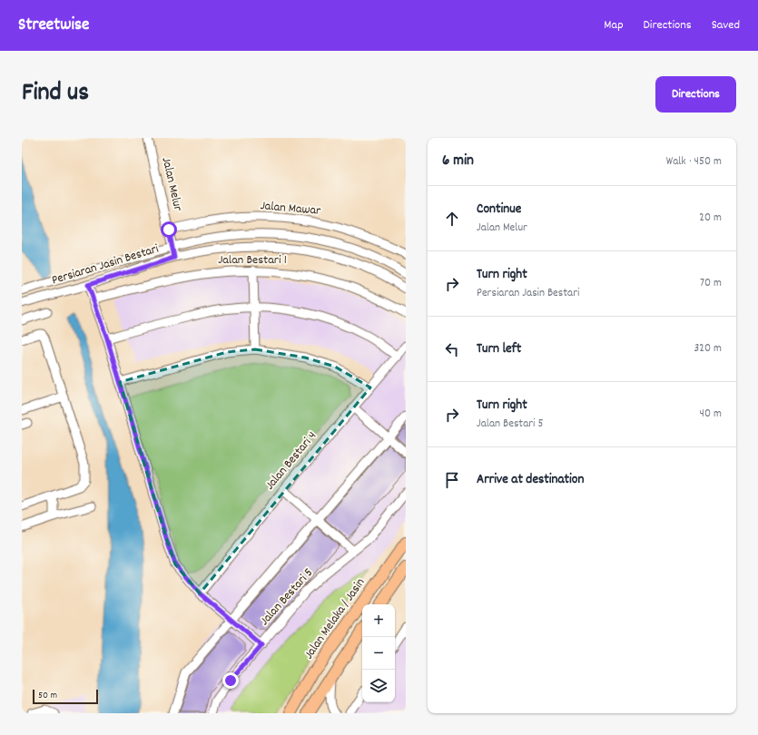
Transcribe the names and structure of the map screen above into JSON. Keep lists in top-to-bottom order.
{
  "streets": {
    "main road": ["Jalan Melaka / Jasin"],
    "street": [
      "Jalan Melur",
      "Jalan Mawar",
      "Jalan Bestari 1",
      "Persiaran Jasin Bestari",
      "Jalan Bestari 4",
      "Jalan Bestari 5"
    ]
  },
  "crossings": [
    ["Jalan Melur", "Jalan Mawar"],
    ["Jalan Melur", "Persiaran Jasin Bestari"]
  ],
  "scale_bar": "50 m",
  "page": {
    "header": "Streetwise",
    "nav": ["Map", "Directions", "Saved"],
    "title": "Find us",
    "buttons": "Directions",
    "heading": ["6 min", "Walk · 450 m"],
    "list": [
      ["Continue", "Jalan Melur", "20 m"],
      ["Turn right", "Persiaran Jasin Bestari", "70 m"],
      ["Turn left", "320 m"],
      ["Turn right", "Jalan Bestari 5", "40 m"],
      "Arrive at destination"
    ],
    "map_buttons": ["+", "−"],
    "scale": "50 m"
  }
}
